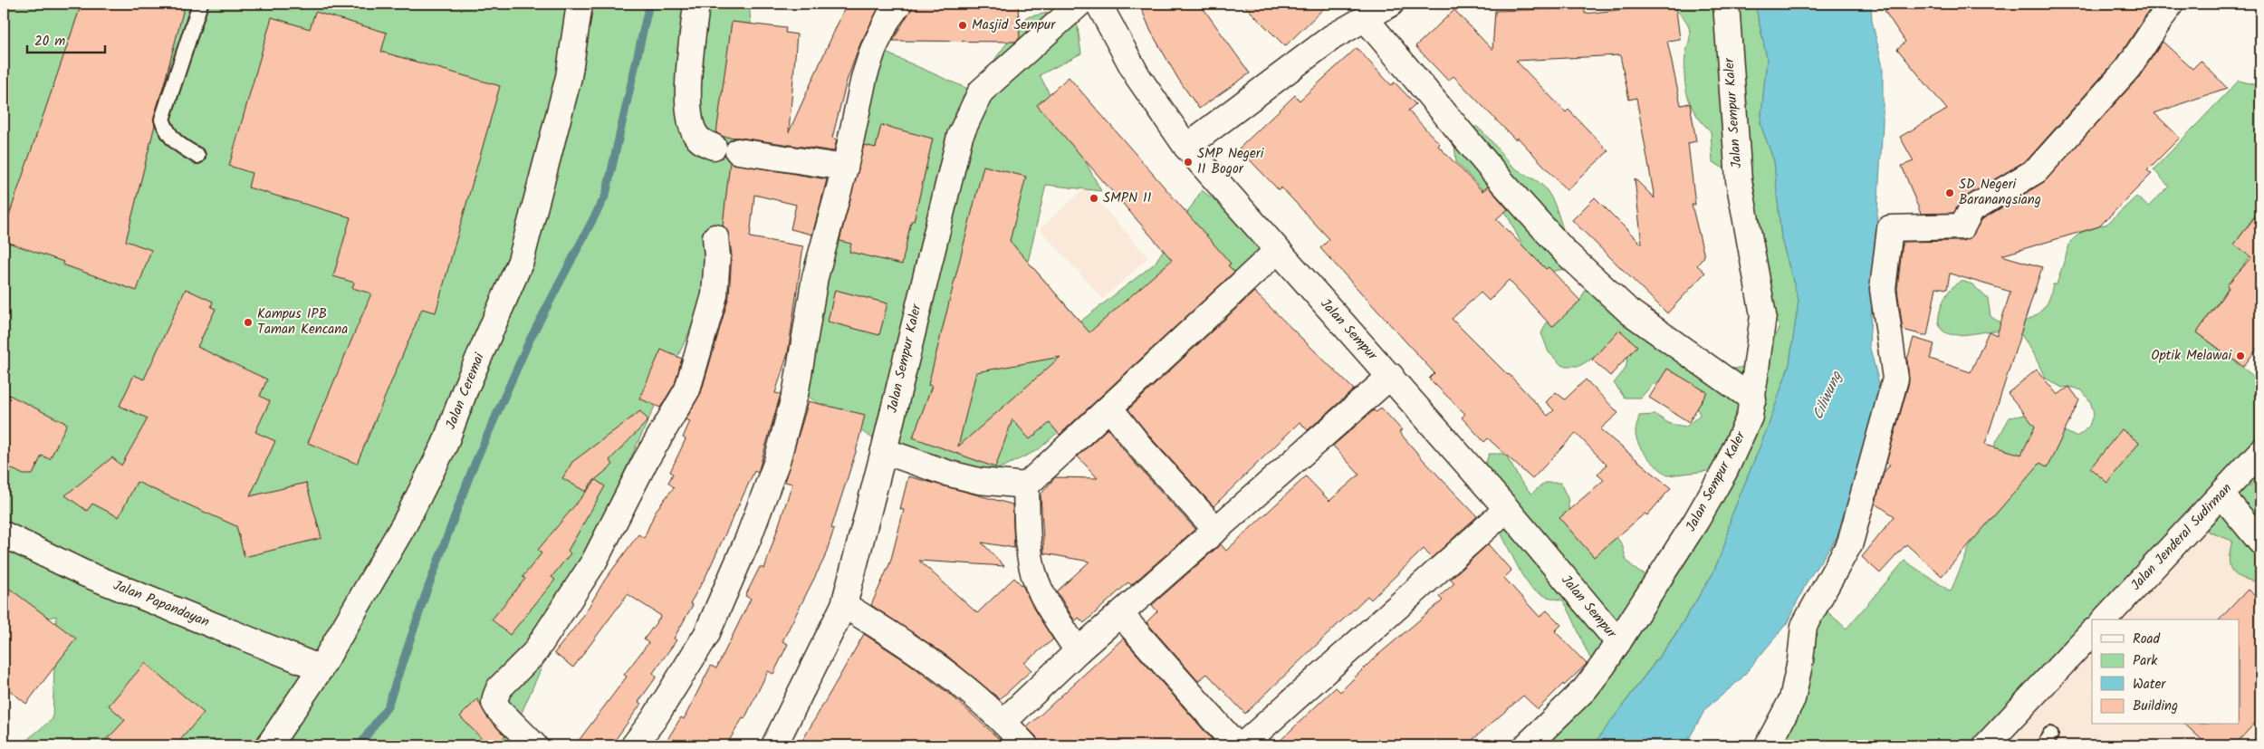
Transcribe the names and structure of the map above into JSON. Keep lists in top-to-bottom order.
{
  "streets": {
    "street": [
      "Jalan Sempur Kaler",
      "Jalan Sempur",
      "Jalan Ceremai",
      "Jalan Jenderal Sudirman",
      "Jalan Papandayan"
    ]
  },
  "crossings": [
    ["Jalan Sempur Kaler", "Jalan Sempur"],
    ["Jalan Ceremai", "Jalan Papandayan"]
  ],
  "water": ["Ciliwung"],
  "places": [
    "Masjid Sempur",
    "SMP Negeri 11 Bogor",
    "SD Negeri Baranangsiang",
    "SMPN 11",
    "Kampus IPB Taman Kencana",
    "Optik Melawai"
  ],
  "legend": [
    "Road",
    "Park",
    "Water",
    "Building"
  ],
  "scale_bar": "20 m"
}
